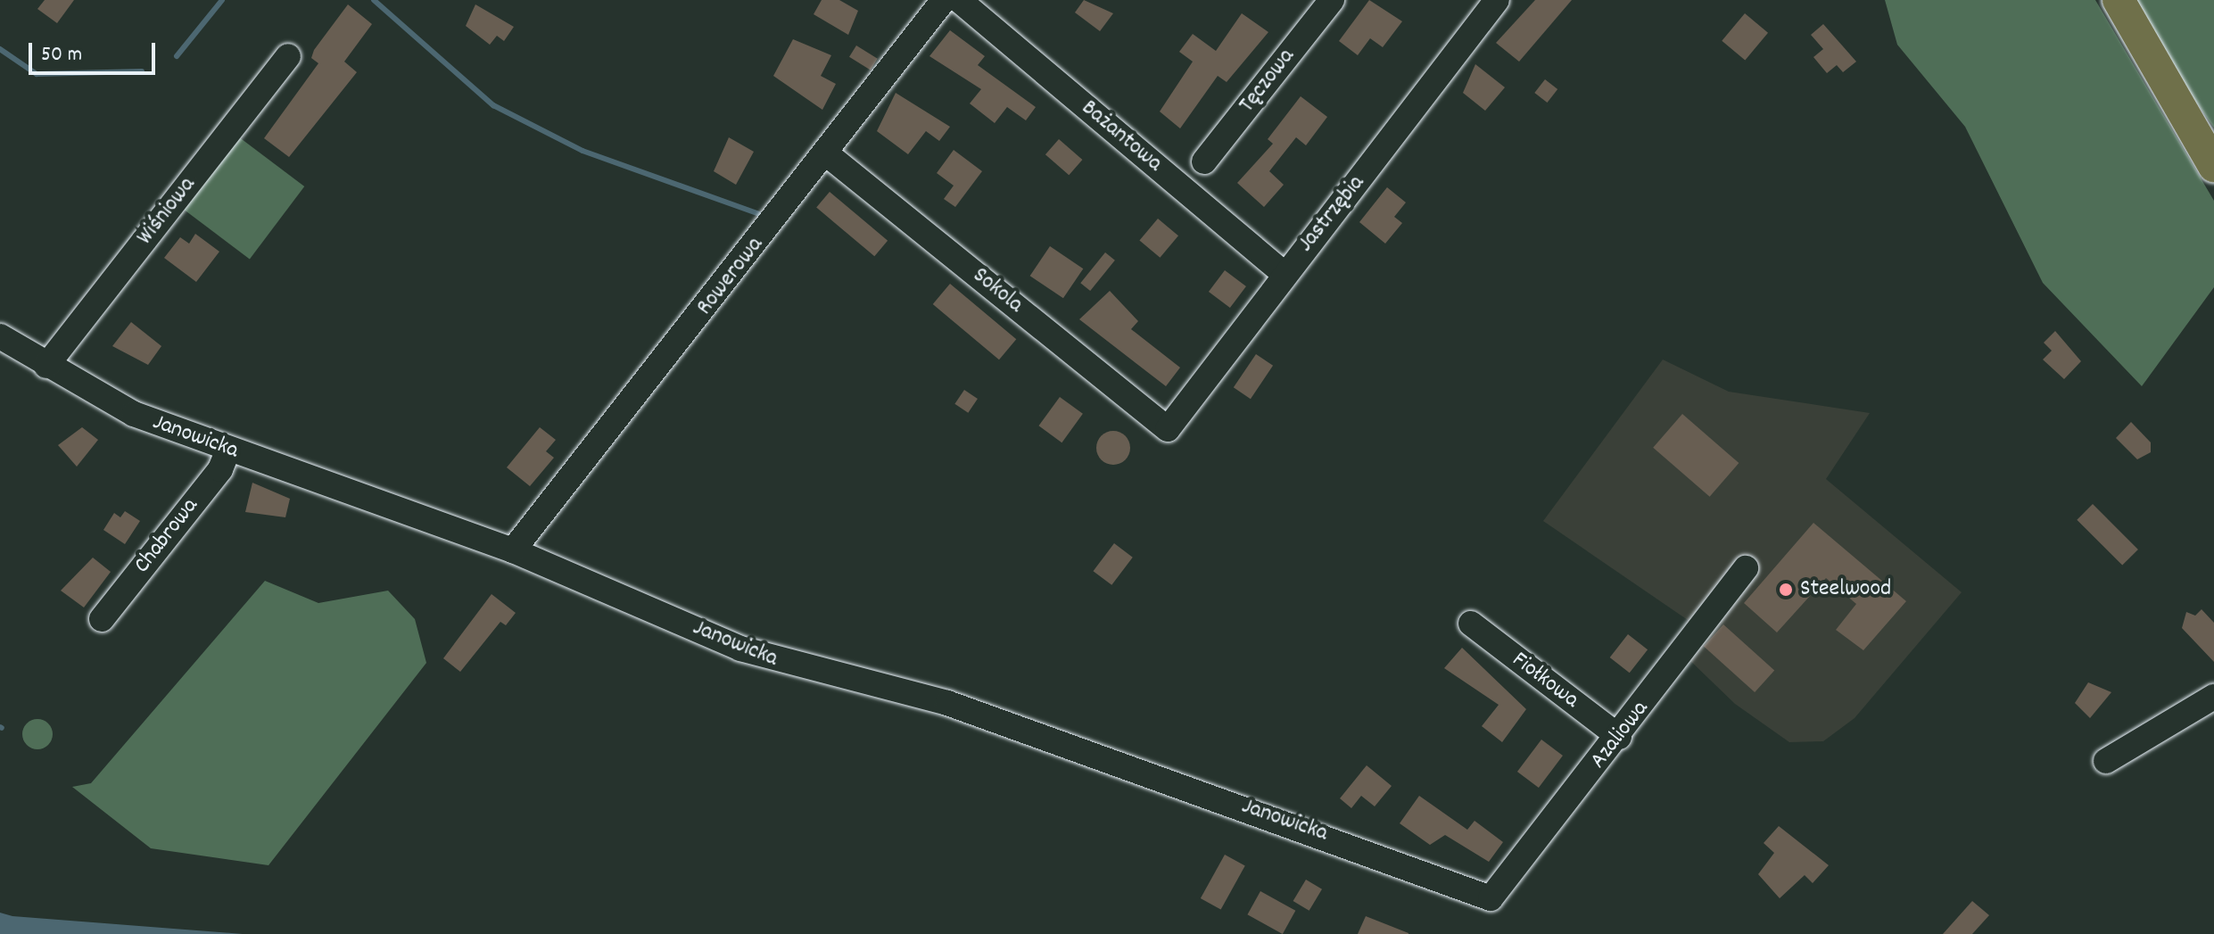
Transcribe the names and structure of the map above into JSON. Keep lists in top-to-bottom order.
{
  "streets": {
    "street": [
      "Tęczowa",
      "Bażantowa",
      "Wiśniowa",
      "Jastrzębia",
      "Rowerowa",
      "Sokola",
      "Janowicka",
      "Chabrowa",
      "Fiołkowa",
      "Azaliowa"
    ]
  },
  "crossings": [
    ["Bażantowa", "Jastrzębia"],
    ["Wiśniowa", "Janowicka"],
    ["Jastrzębia", "Sokola"],
    ["Rowerowa", "Sokola"],
    ["Rowerowa", "Janowicka"],
    ["Janowicka", "Chabrowa"],
    ["Janowicka", "Azaliowa"],
    ["Fiołkowa", "Azaliowa"]
  ],
  "places": ["Steelwood"],
  "scale_bar": "50 m"
}
